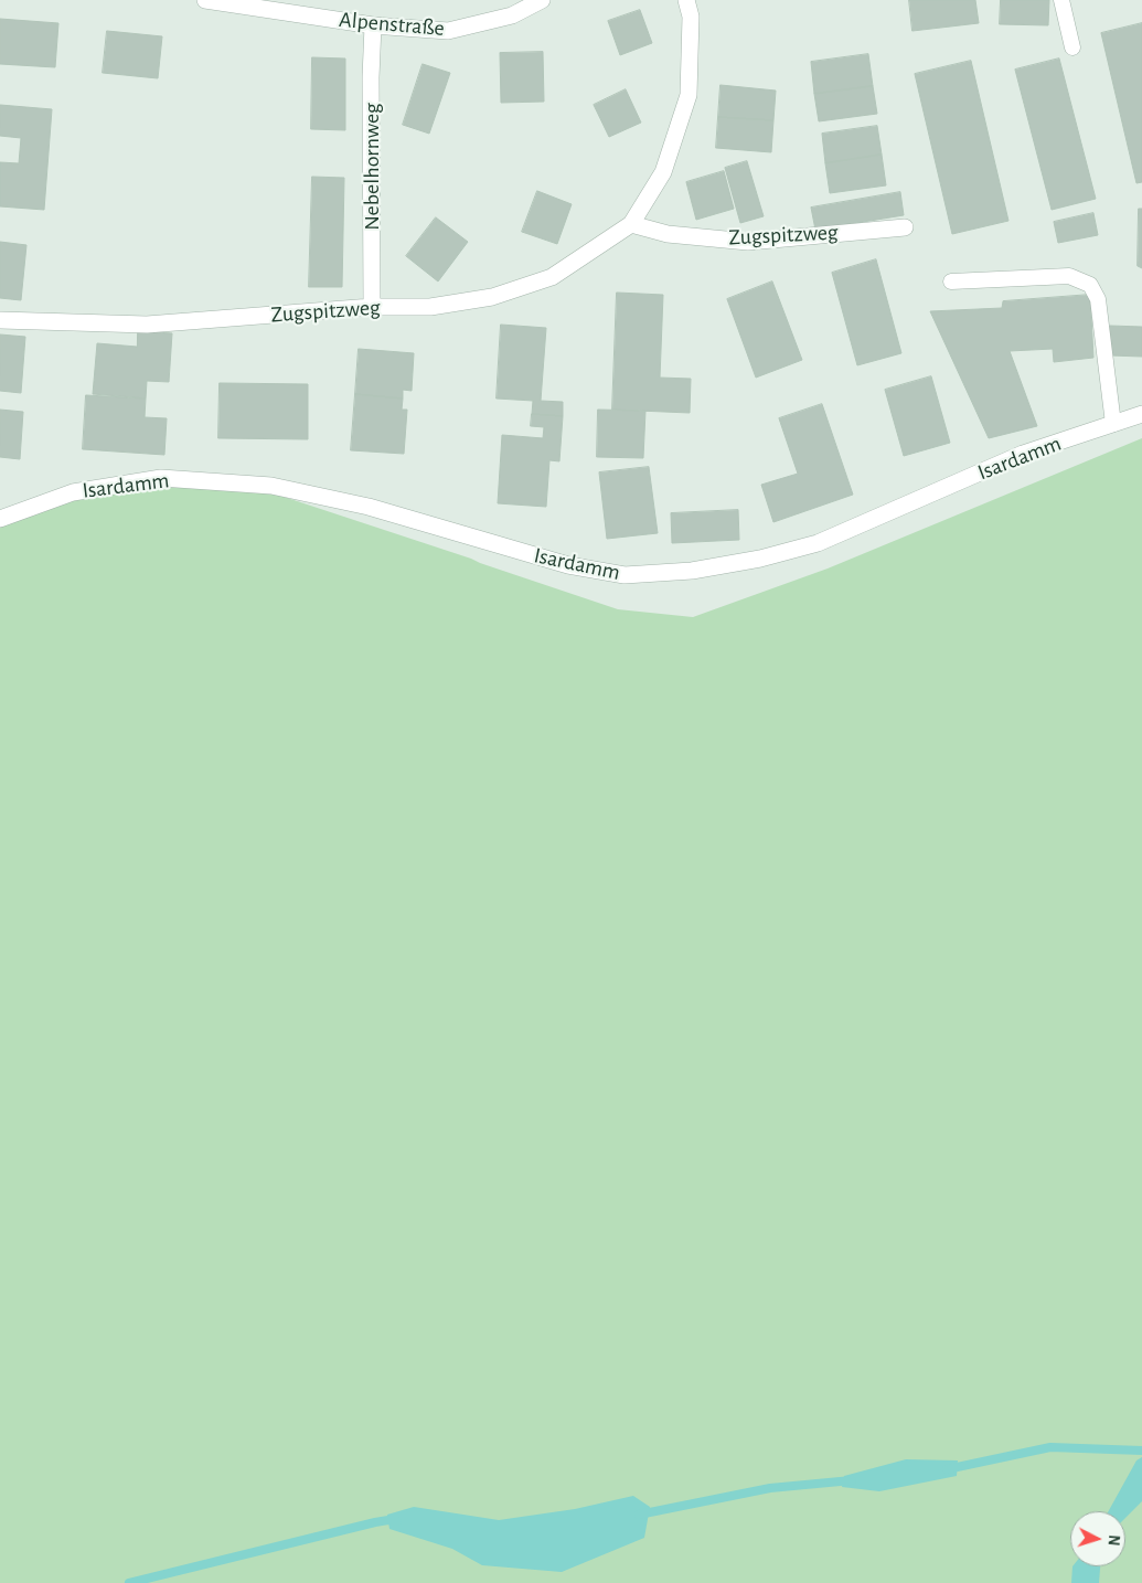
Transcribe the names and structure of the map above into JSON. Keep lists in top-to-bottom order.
{
  "streets": {
    "street": [
      "Alpenstraße",
      "Nebelhornweg",
      "Zugspitzweg",
      "Isardamm"
    ]
  },
  "crossings": [
    ["Alpenstraße", "Nebelhornweg"],
    ["Nebelhornweg", "Zugspitzweg"]
  ],
  "north": "right"
}
